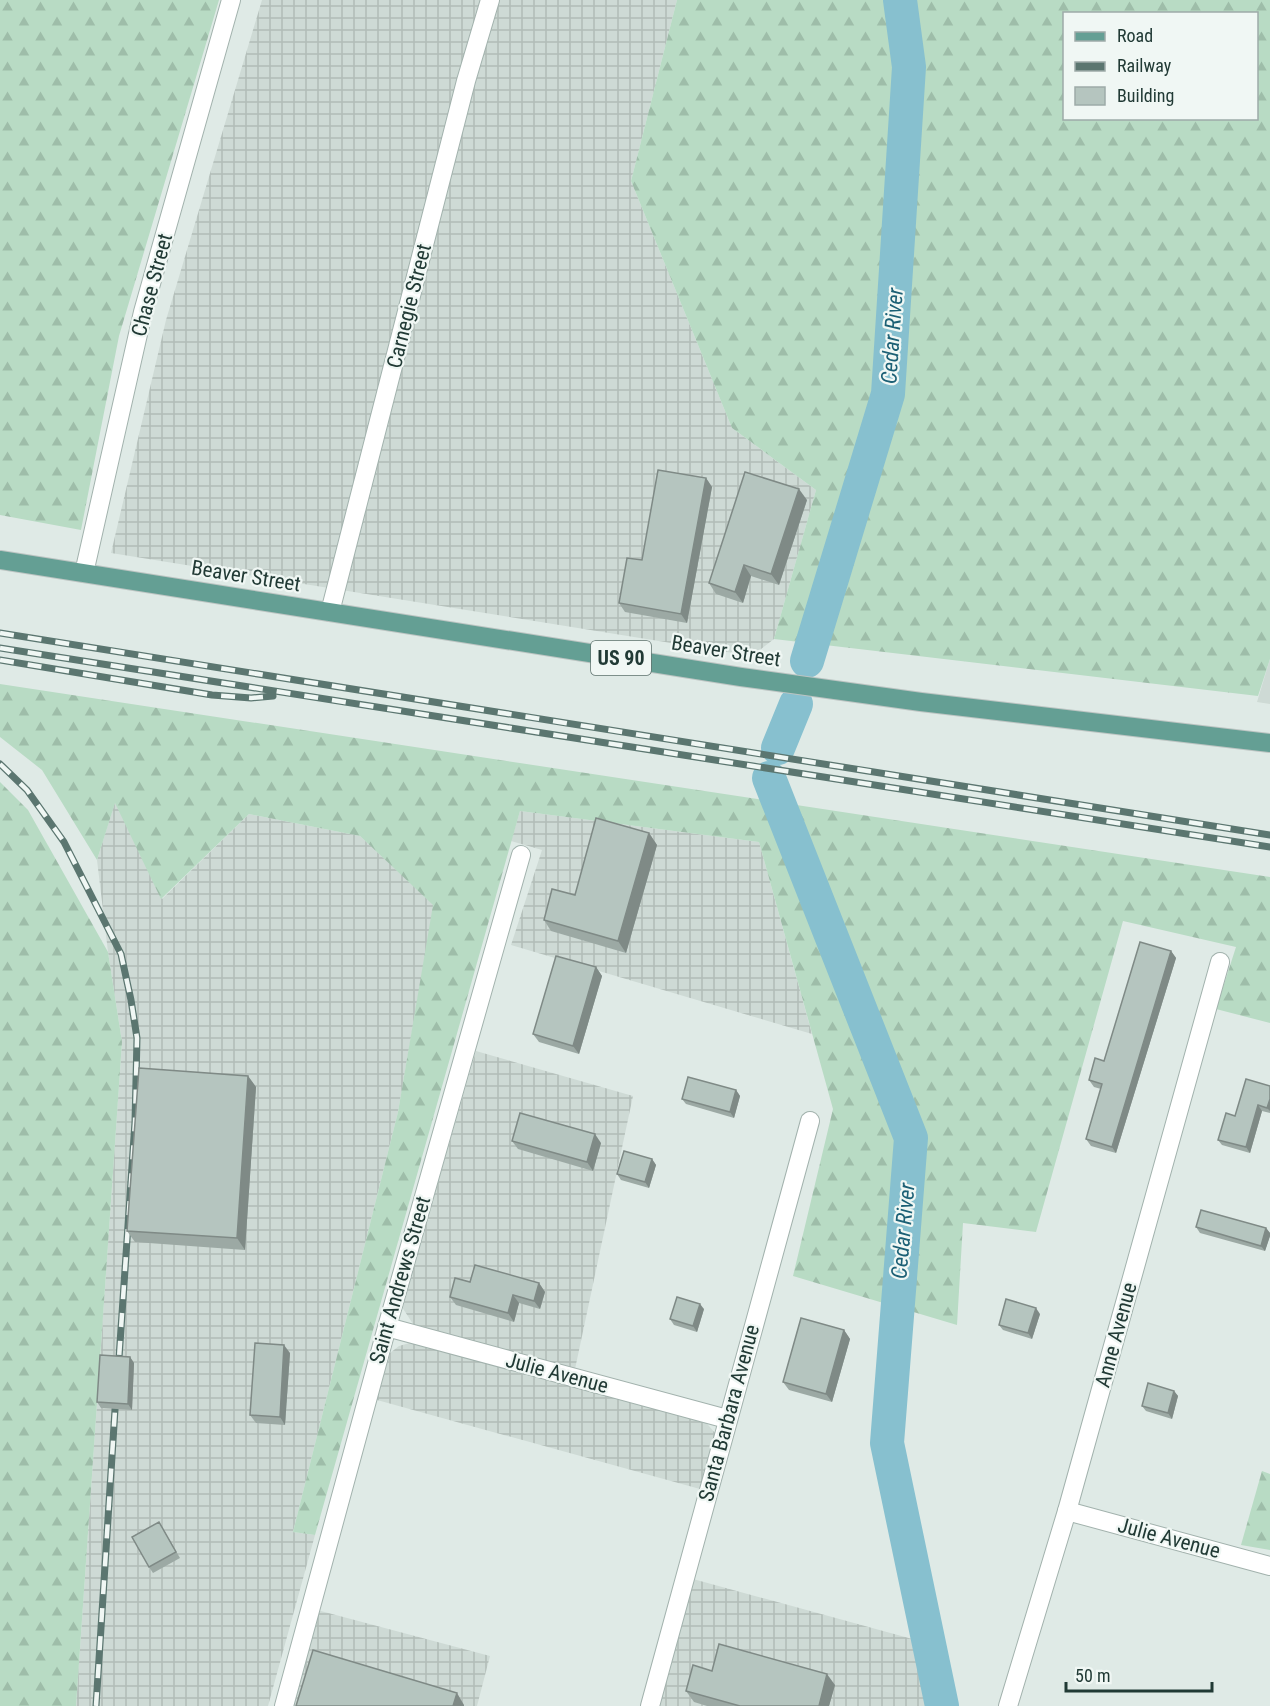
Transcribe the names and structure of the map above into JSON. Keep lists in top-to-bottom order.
{
  "streets": {
    "main road": ["Beaver Street", "US 90"],
    "street": [
      "Chase Street",
      "Carnegie Street",
      "Saint Andrews Street",
      "Anne Avenue",
      "Julie Avenue",
      "Santa Barbara Avenue"
    ]
  },
  "crossings": [
    ["Chase Street", "Beaver Street"],
    ["Carnegie Street", "Beaver Street"],
    ["Saint Andrews Street", "Julie Avenue"],
    ["Anne Avenue", "Julie Avenue"],
    ["Julie Avenue", "Santa Barbara Avenue"]
  ],
  "water": ["Cedar River"],
  "legend": ["Road", "Railway", "Building"],
  "scale_bar": "50 m"
}
